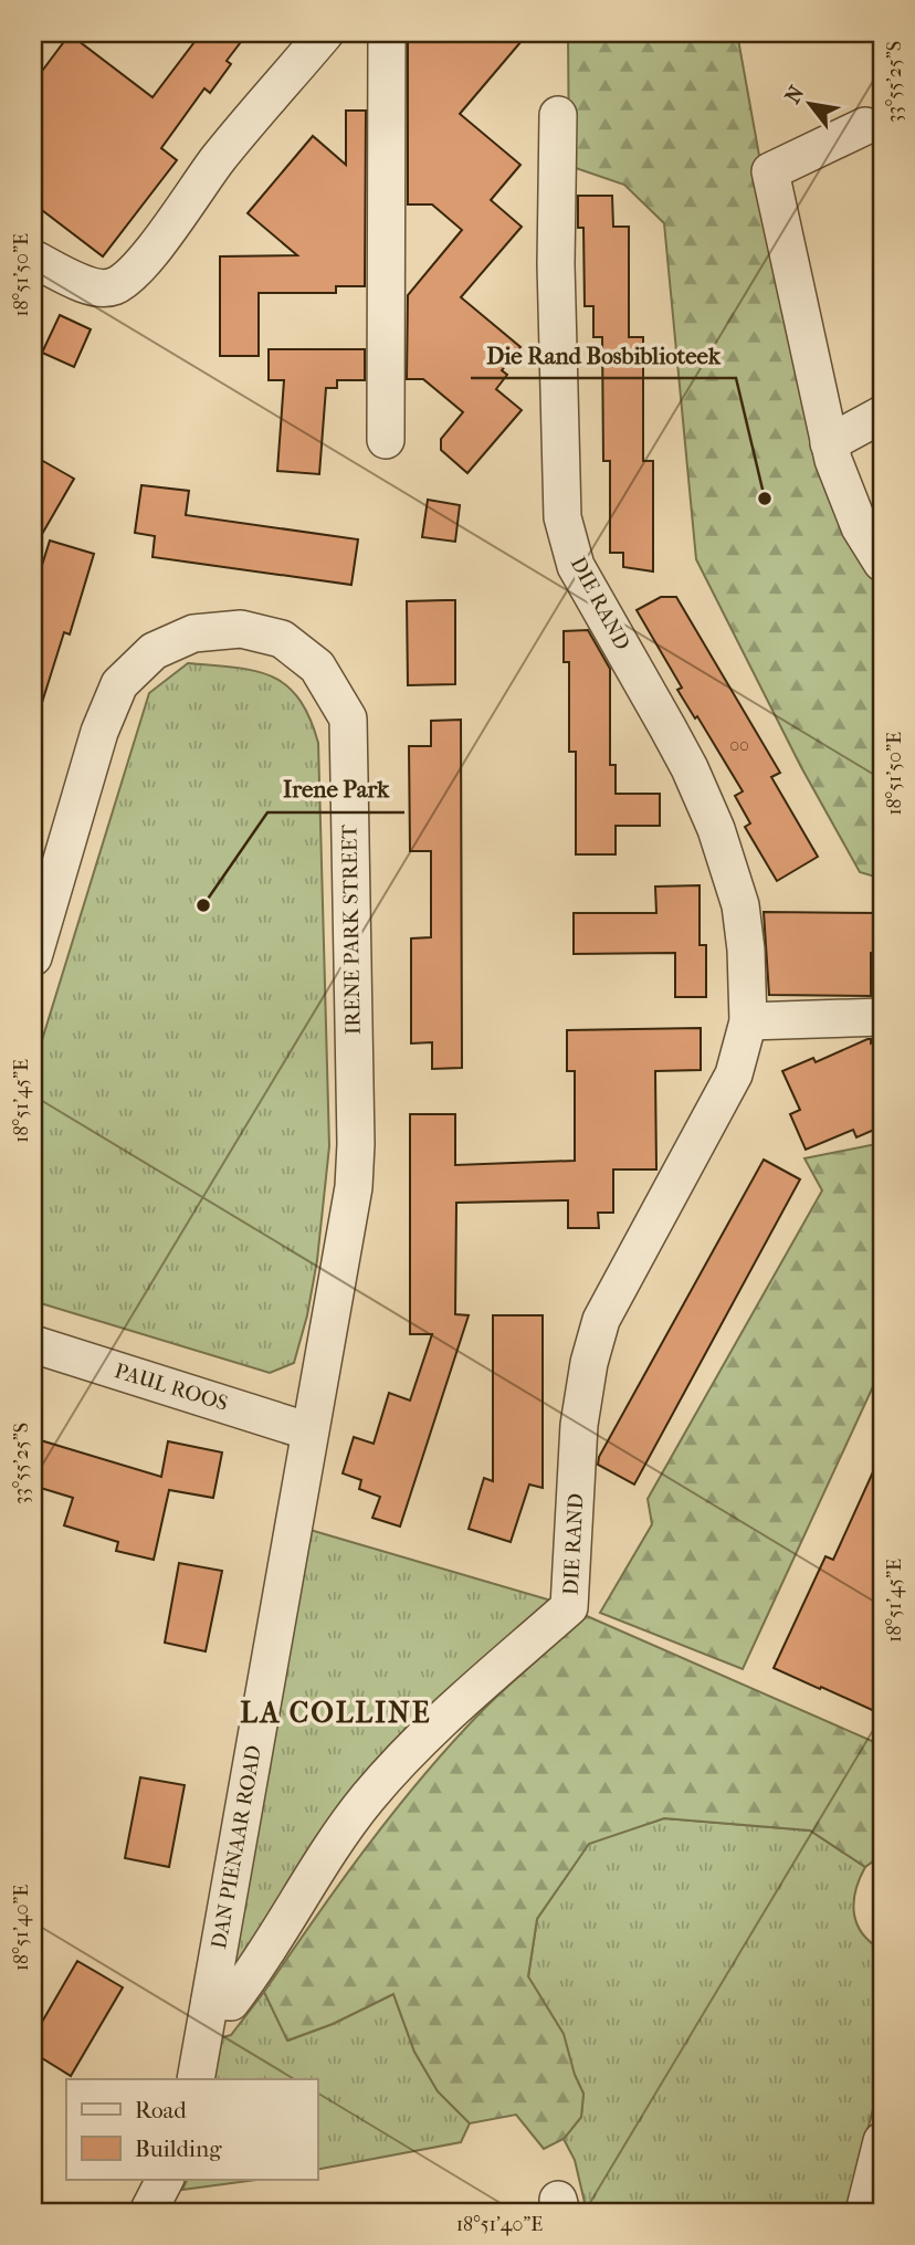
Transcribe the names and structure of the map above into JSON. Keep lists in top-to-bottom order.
{
  "streets": {
    "street": [
      "DIE RAND",
      "IRENE PARK STREET",
      "PAUL ROOS",
      "DAN PIENAAR ROAD"
    ]
  },
  "crossings": [
    ["DIE RAND", "DAN PIENAAR ROAD"],
    ["IRENE PARK STREET", "PAUL ROOS"],
    ["IRENE PARK STREET", "DAN PIENAAR ROAD"],
    ["PAUL ROOS", "DAN PIENAAR ROAD"]
  ],
  "districts": ["LA COLLINE"],
  "places": ["Die Rand Bosbiblioteek", "Irene Park"],
  "house_numbers": ["00"],
  "legend": ["Road", "Building"],
  "north": "top left",
  "coordinates": [
    "33°55'25\"S",
    "18°51'50\"E",
    "18°51'45\"E",
    "18°51'40\"E"
  ]
}
